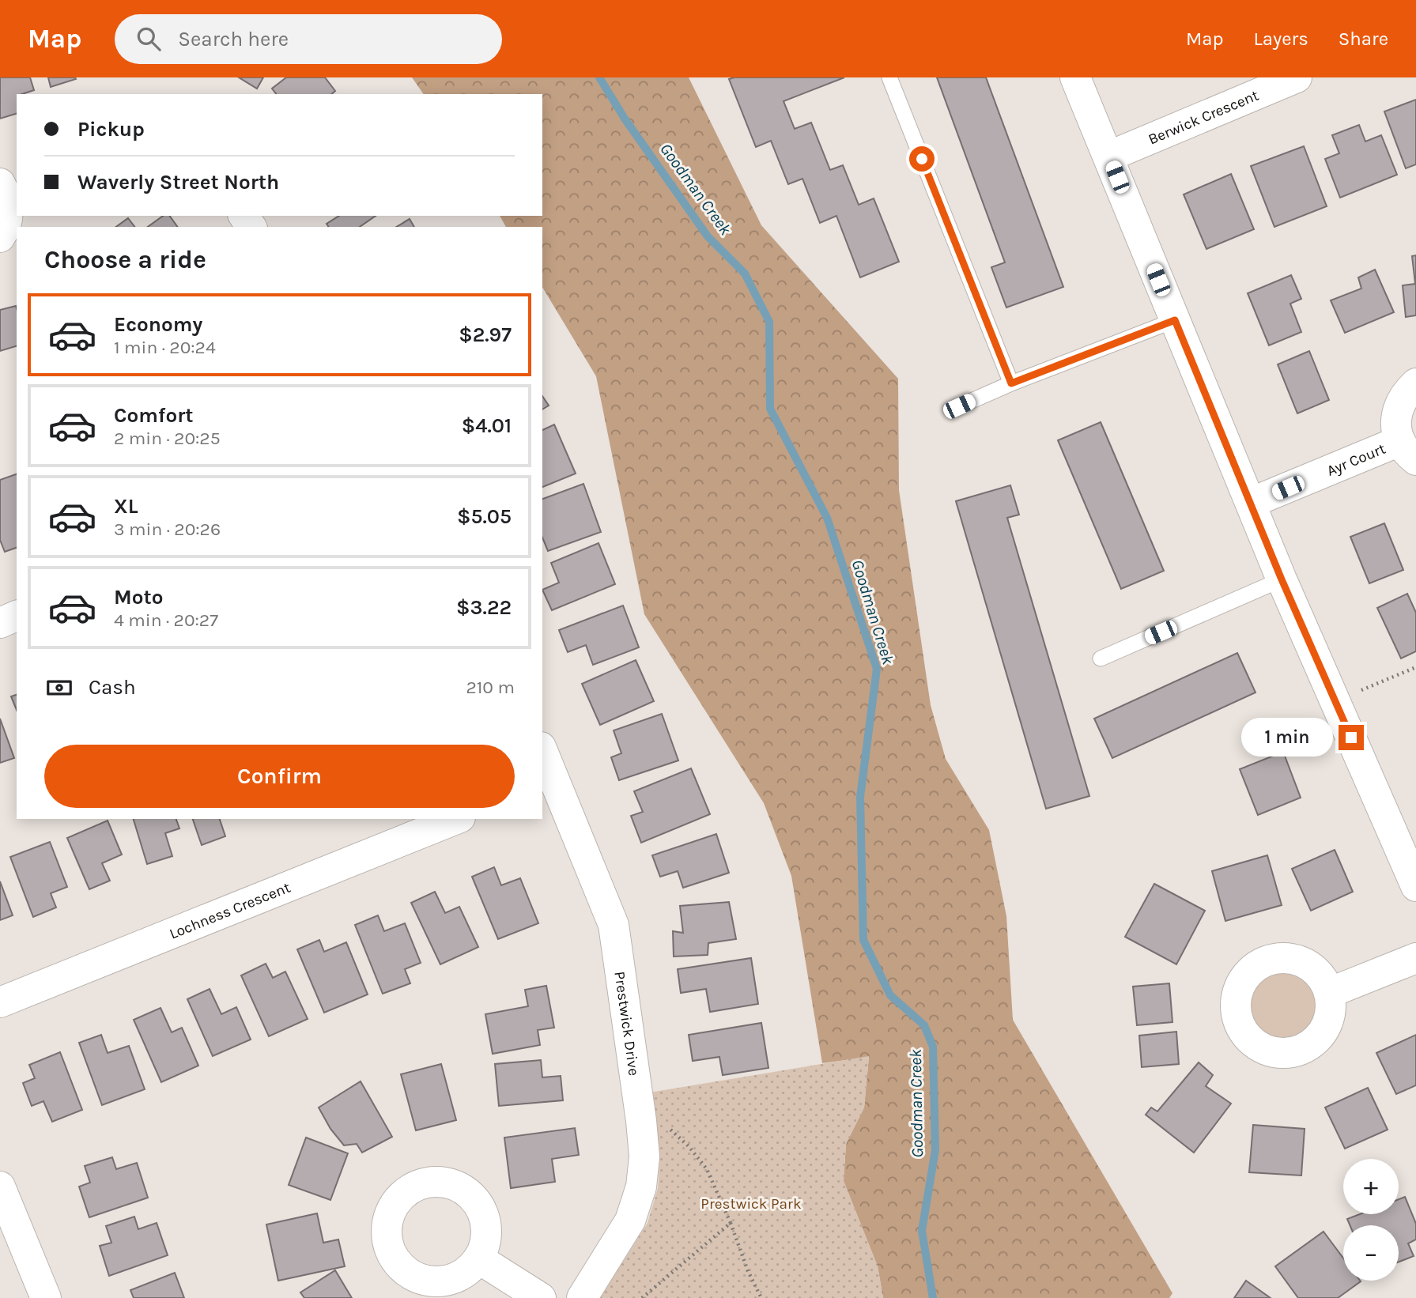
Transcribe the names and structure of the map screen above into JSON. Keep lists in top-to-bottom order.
{
  "streets": {
    "street": [
      "Berwick Crescent",
      "Ayr Court",
      "Lochness Crescent",
      "Prestwick Drive"
    ]
  },
  "water": ["Goodman Creek"],
  "parks": ["Prestwick Park"],
  "page": {
    "header": "Map",
    "search": "Search here",
    "nav": ["Map", "Layers", "Share"],
    "banner": ["Pickup", "Waverly Street North"],
    "heading": "Choose a ride",
    "list": [
      {
        "name": "Economy",
        "note": "1 min · 20:24",
        "value": "$2.97"
      },
      {
        "name": "Comfort",
        "note": "2 min · 20:25",
        "value": "$4.01"
      },
      {
        "name": "XL",
        "note": "3 min · 20:26",
        "value": "$5.05"
      },
      {
        "name": "Moto",
        "note": "4 min · 20:27",
        "value": "$3.22"
      }
    ],
    "pay": ["Cash", "210 m"],
    "bubble": "1 min",
    "buttons": "Confirm",
    "map_buttons": ["+", "−"]
  }
}
